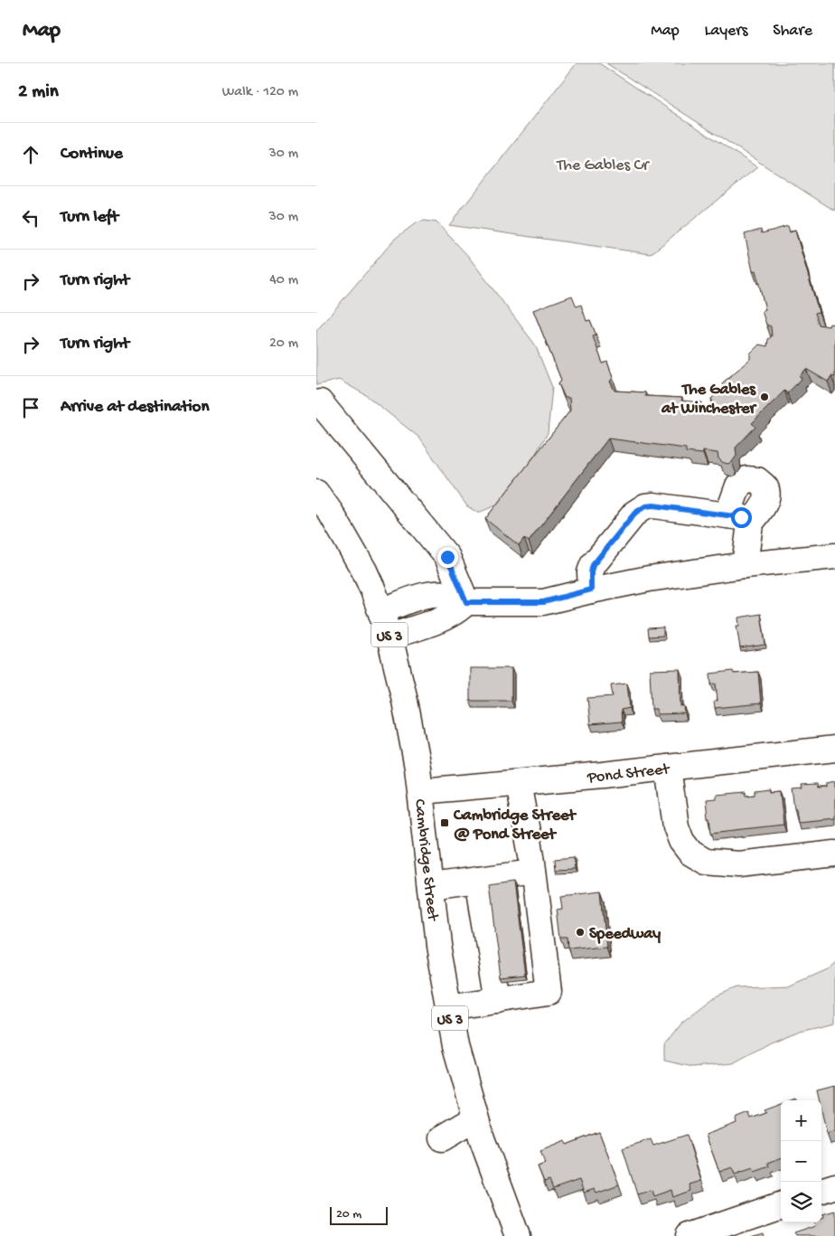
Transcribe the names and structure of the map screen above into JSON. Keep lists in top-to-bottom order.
{
  "streets": {
    "main road": ["US 3", "Pond Street", "Cambridge Street"]
  },
  "crossings": [
    ["Pond Street", "Cambridge Street"]
  ],
  "parks": ["The Gables Cr"],
  "places": {
    "other": ["The Gables at Winchester", "Speedway"],
    "transit": ["Cambridge Street @ Pond Street"]
  },
  "scale_bar": "20 m",
  "page": {
    "header": "Map",
    "nav": ["Map", "Layers", "Share"],
    "heading": ["2 min", "Walk · 120 m"],
    "list": [
      ["Continue", "30 m"],
      ["Turn left", "30 m"],
      ["Turn right", "40 m"],
      ["Turn right", "20 m"],
      "Arrive at destination"
    ],
    "map_buttons": ["+", "−"],
    "scale": "20 m"
  }
}
